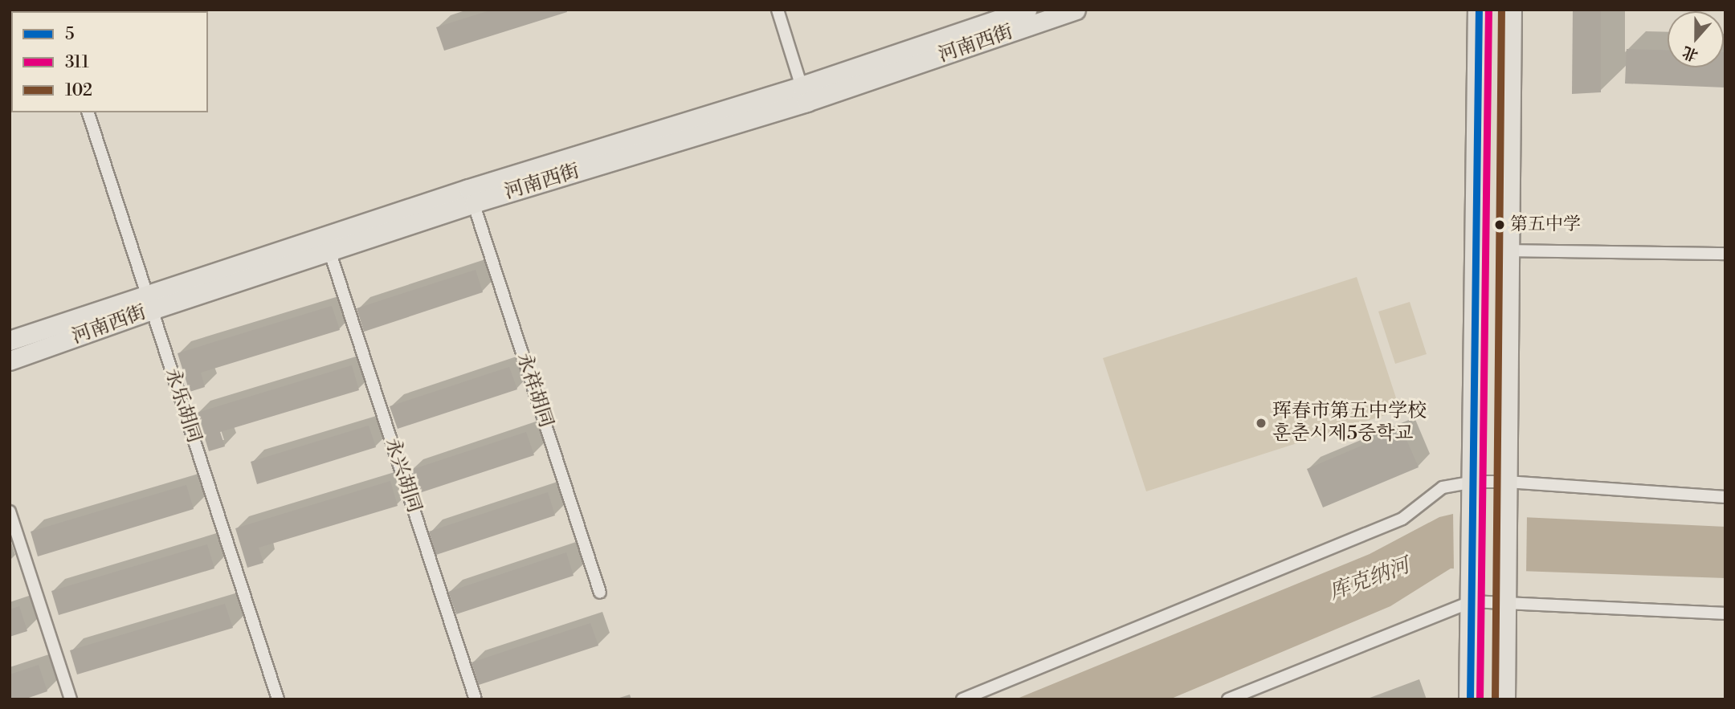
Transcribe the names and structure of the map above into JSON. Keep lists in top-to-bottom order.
{
  "streets": {
    "main road": ["河南西街"],
    "street": ["永祥胡同", "永乐胡同", "永兴胡同"]
  },
  "crossings": [
    ["河南西街", "永祥胡同"],
    ["河南西街", "永乐胡同"],
    ["河南西街", "永兴胡同"]
  ],
  "water": ["库克纳河"],
  "places": ["第五中学", "珲春市第五中学校 훈춘시제5중학교"],
  "lines": ["transit line 5", "transit line 311", "transit line 102"],
  "legend": ["5", "311", "102"],
  "north": "bottom"
}
